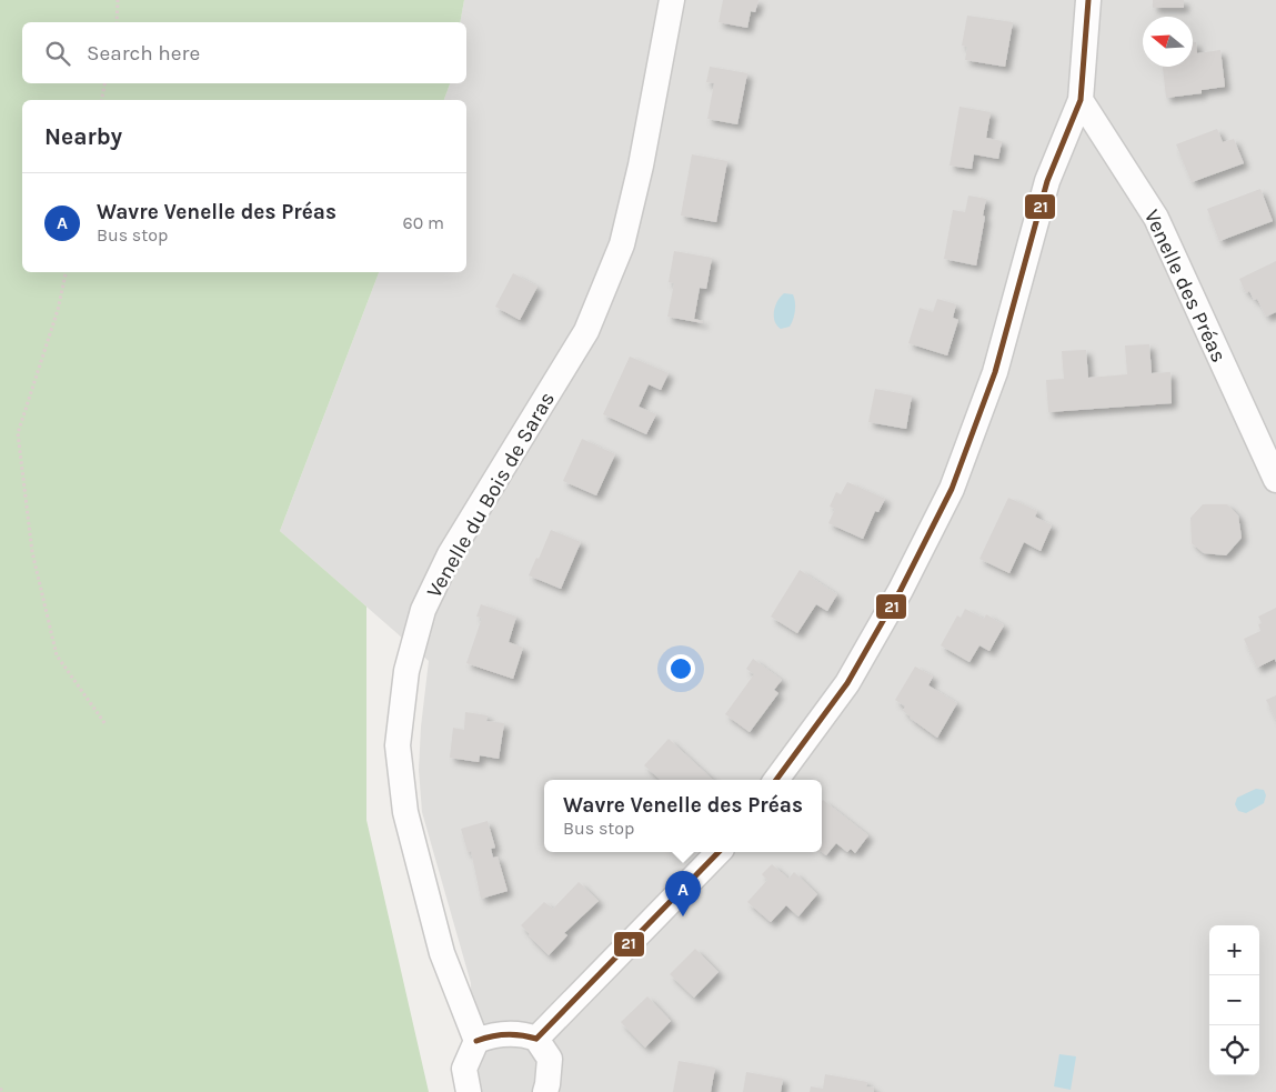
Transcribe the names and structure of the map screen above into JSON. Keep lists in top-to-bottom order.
{
  "streets": {
    "street": ["Venelle des Préas", "Venelle du Bois de Saras"]
  },
  "lines": ["transit line 21"],
  "north": "left",
  "page": {
    "search": "Search here",
    "heading": "Nearby",
    "list": [
      {
        "mark": "A",
        "name": "Wavre Venelle des Préas",
        "note": "Bus stop",
        "value": "60 m"
      }
    ],
    "popup": ["Wavre Venelle des Préas", "Bus stop"],
    "pins": "A",
    "map_buttons": ["+", "−"]
  }
}
